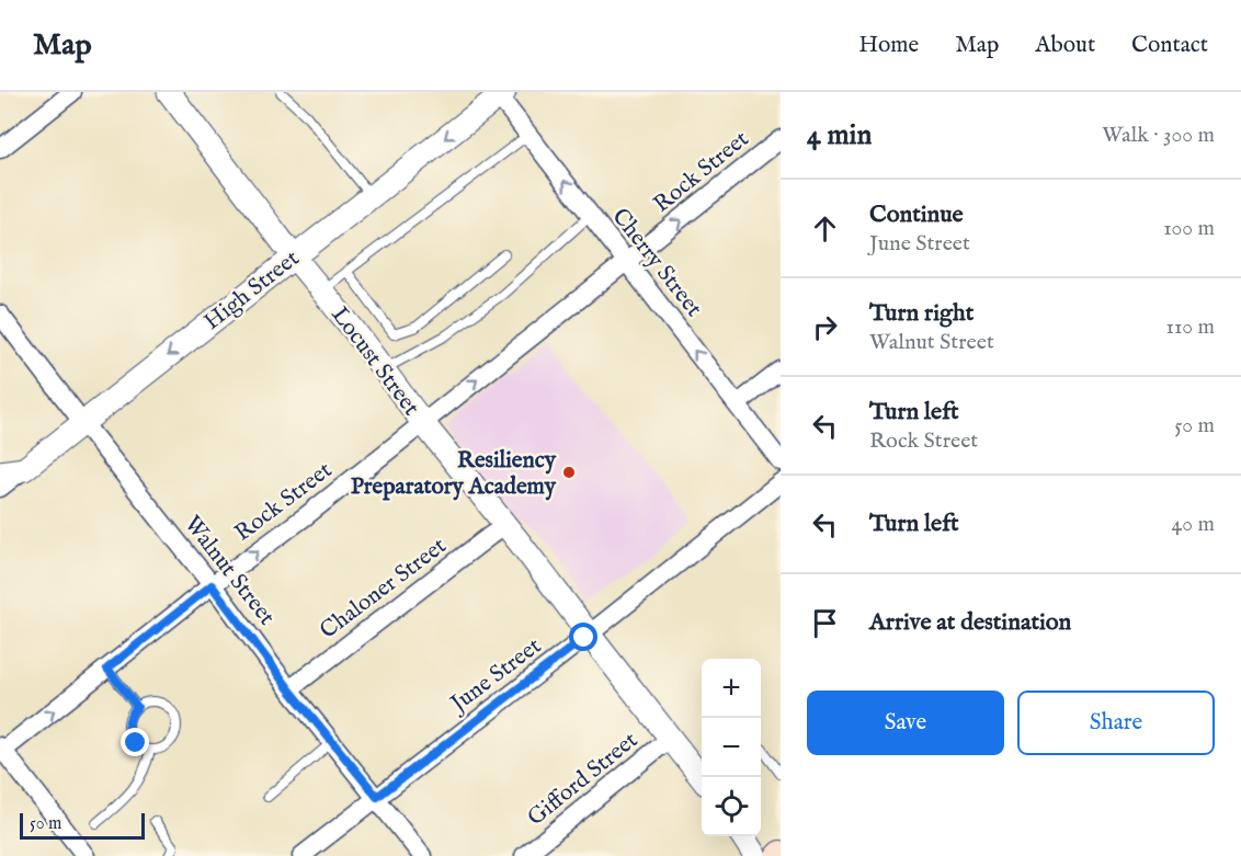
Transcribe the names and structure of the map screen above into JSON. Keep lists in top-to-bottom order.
{
  "streets": {
    "street": [
      "Rock Street",
      "Cherry Street",
      "High Street",
      "Locust Street",
      "Walnut Street",
      "Chaloner Street",
      "June Street",
      "Gifford Street"
    ]
  },
  "crossings": [
    ["Rock Street", "Cherry Street"],
    ["Rock Street", "Locust Street"],
    ["Rock Street", "Walnut Street"],
    ["Cherry Street", "High Street"],
    ["High Street", "Locust Street"],
    ["High Street", "Walnut Street"],
    ["Locust Street", "Chaloner Street"],
    ["Locust Street", "June Street"],
    ["Locust Street", "Gifford Street"],
    ["Walnut Street", "Chaloner Street"],
    ["Walnut Street", "June Street"]
  ],
  "one_way": ["Rock Street", "Cherry Street", "High Street"],
  "places": ["Resiliency Preparatory Academy"],
  "scale_bar": "50 m",
  "page": {
    "header": "Map",
    "nav": [
      "Home",
      "Map",
      "About",
      "Contact"
    ],
    "heading": ["4 min", "Walk · 300 m"],
    "list": [
      ["Continue", "June Street", "100 m"],
      ["Turn right", "Walnut Street", "110 m"],
      ["Turn left", "Rock Street", "50 m"],
      ["Turn left", "40 m"],
      "Arrive at destination"
    ],
    "map_buttons": ["+", "−"],
    "buttons": ["Save", "Share"],
    "scale": "50 m"
  }
}
